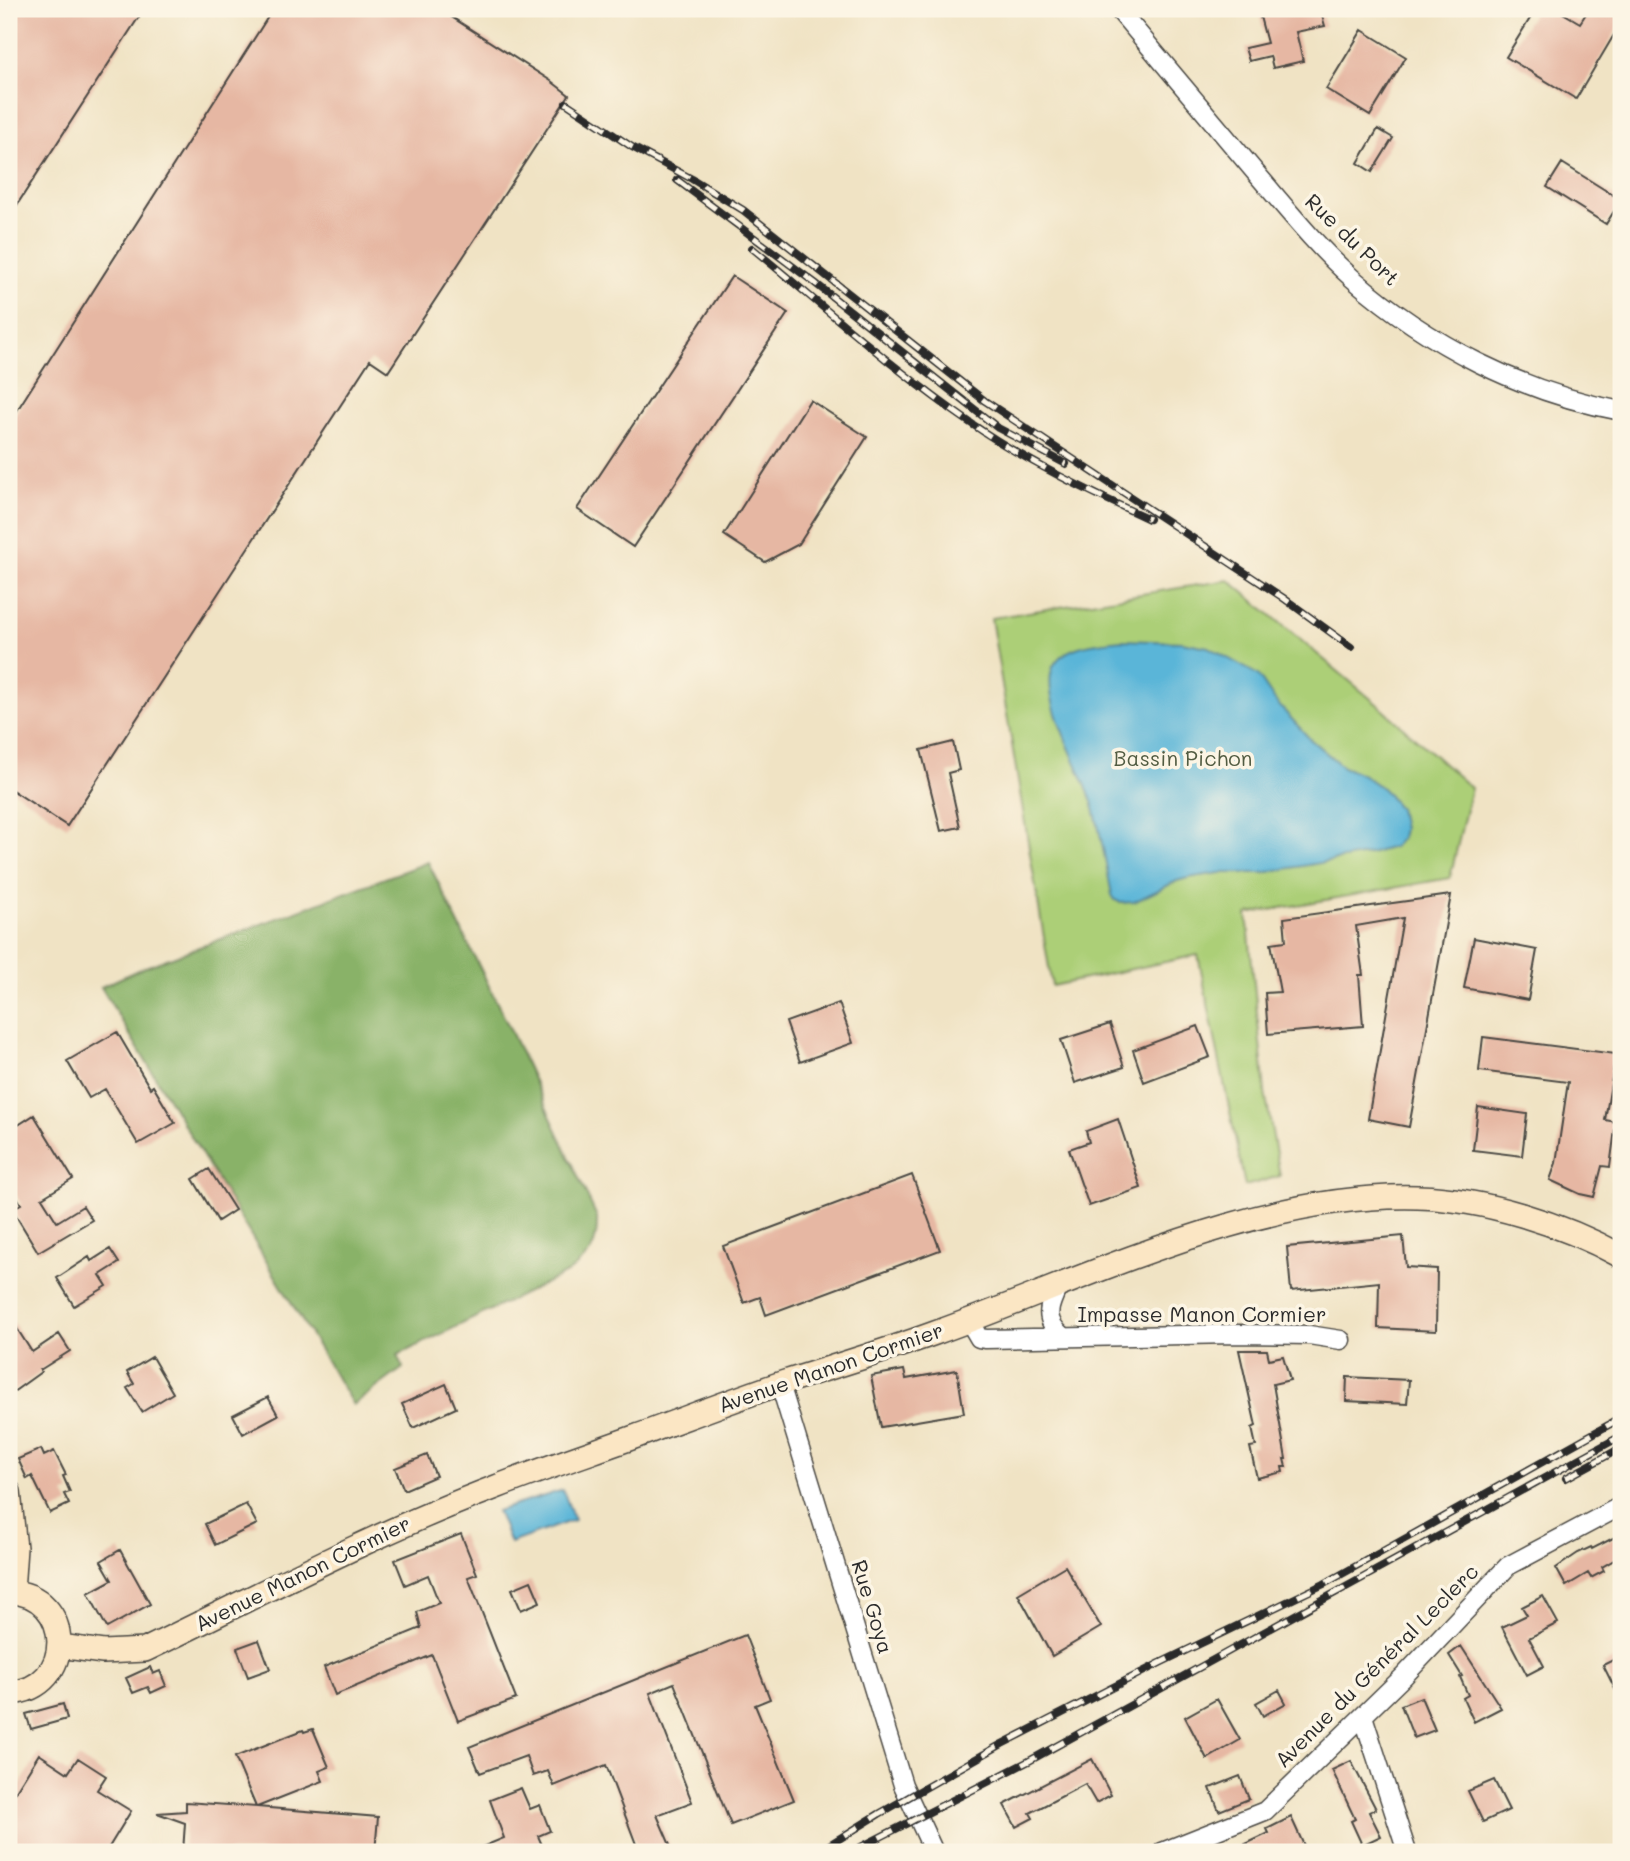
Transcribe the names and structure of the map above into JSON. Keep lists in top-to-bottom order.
{
  "streets": {
    "street": [
      "Rue du Port",
      "Impasse Manon Cormier",
      "Avenue Manon Cormier",
      "Rue Goya",
      "Avenue du Général Leclerc"
    ]
  },
  "crossings": [
    ["Impasse Manon Cormier", "Avenue Manon Cormier"],
    ["Avenue Manon Cormier", "Rue Goya"]
  ],
  "parks": ["Bassin Pichon"]
}
